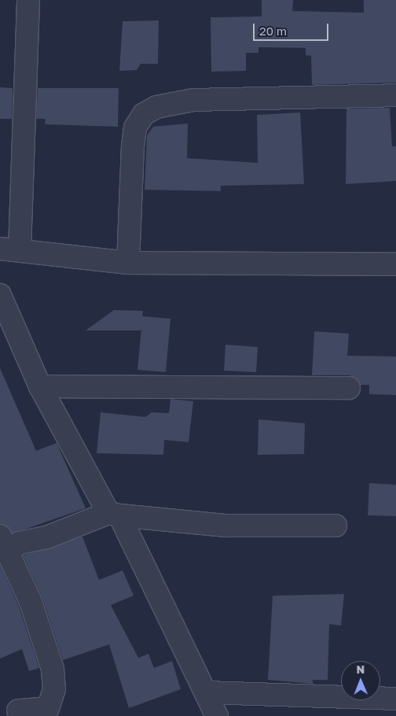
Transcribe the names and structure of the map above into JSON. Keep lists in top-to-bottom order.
{
  "scale_bar": "20 m",
  "north": "top"
}
